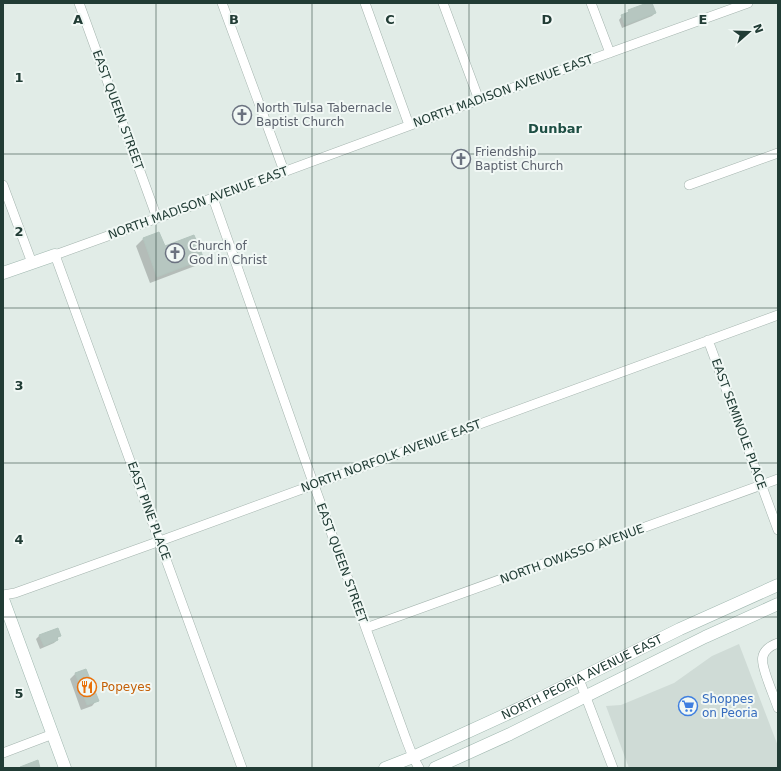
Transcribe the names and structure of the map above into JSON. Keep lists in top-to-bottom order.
{
  "streets": {
    "main road": ["NORTH PEORIA AVENUE EAST"],
    "street": [
      "NORTH MADISON AVENUE EAST",
      "EAST QUEEN STREET",
      "EAST SEMINOLE PLACE",
      "NORTH NORFOLK AVENUE EAST",
      "EAST PINE PLACE",
      "NORTH OWASSO AVENUE"
    ]
  },
  "crossings": [
    ["NORTH MADISON AVENUE EAST", "EAST QUEEN STREET"],
    ["NORTH MADISON AVENUE EAST", "EAST PINE PLACE"],
    ["EAST QUEEN STREET", "NORTH NORFOLK AVENUE EAST"],
    ["EAST QUEEN STREET", "NORTH OWASSO AVENUE"],
    ["EAST QUEEN STREET", "NORTH PEORIA AVENUE EAST"],
    ["EAST SEMINOLE PLACE", "NORTH NORFOLK AVENUE EAST"],
    ["EAST SEMINOLE PLACE", "NORTH OWASSO AVENUE"],
    ["NORTH NORFOLK AVENUE EAST", "EAST PINE PLACE"]
  ],
  "districts": ["Dunbar"],
  "places": {
    "church": ["North Tulsa Tabernacle Baptist Church", "Friendship Baptist Church", "Church of God in Christ"],
    "restaurant": ["Popeyes"],
    "supermarket": ["Shoppes on Peoria"]
  },
  "north": "right",
  "grid": {
    "columns": [
      "A",
      "B",
      "C",
      "D",
      "E"
    ],
    "rows": [
      "1",
      "2",
      "3",
      "4",
      "5"
    ]
  }
}
